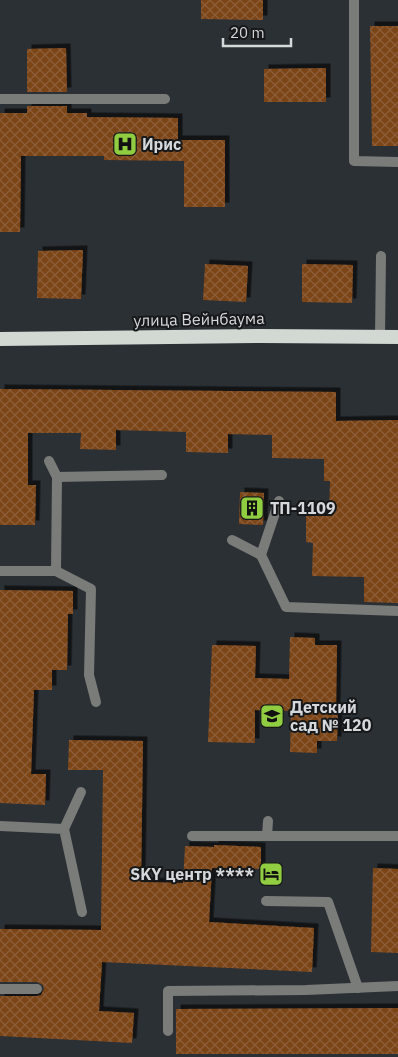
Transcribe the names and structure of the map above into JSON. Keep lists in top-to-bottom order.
{
  "streets": {
    "highway": ["улица Вейнбаума"]
  },
  "places": {
    "hospital": ["Ирис"],
    "building": ["ТП-1109"],
    "school or university": ["Детский сад № 120"],
    "hotel": ["SKY центр ****"]
  },
  "scale_bar": "20 m"
}
